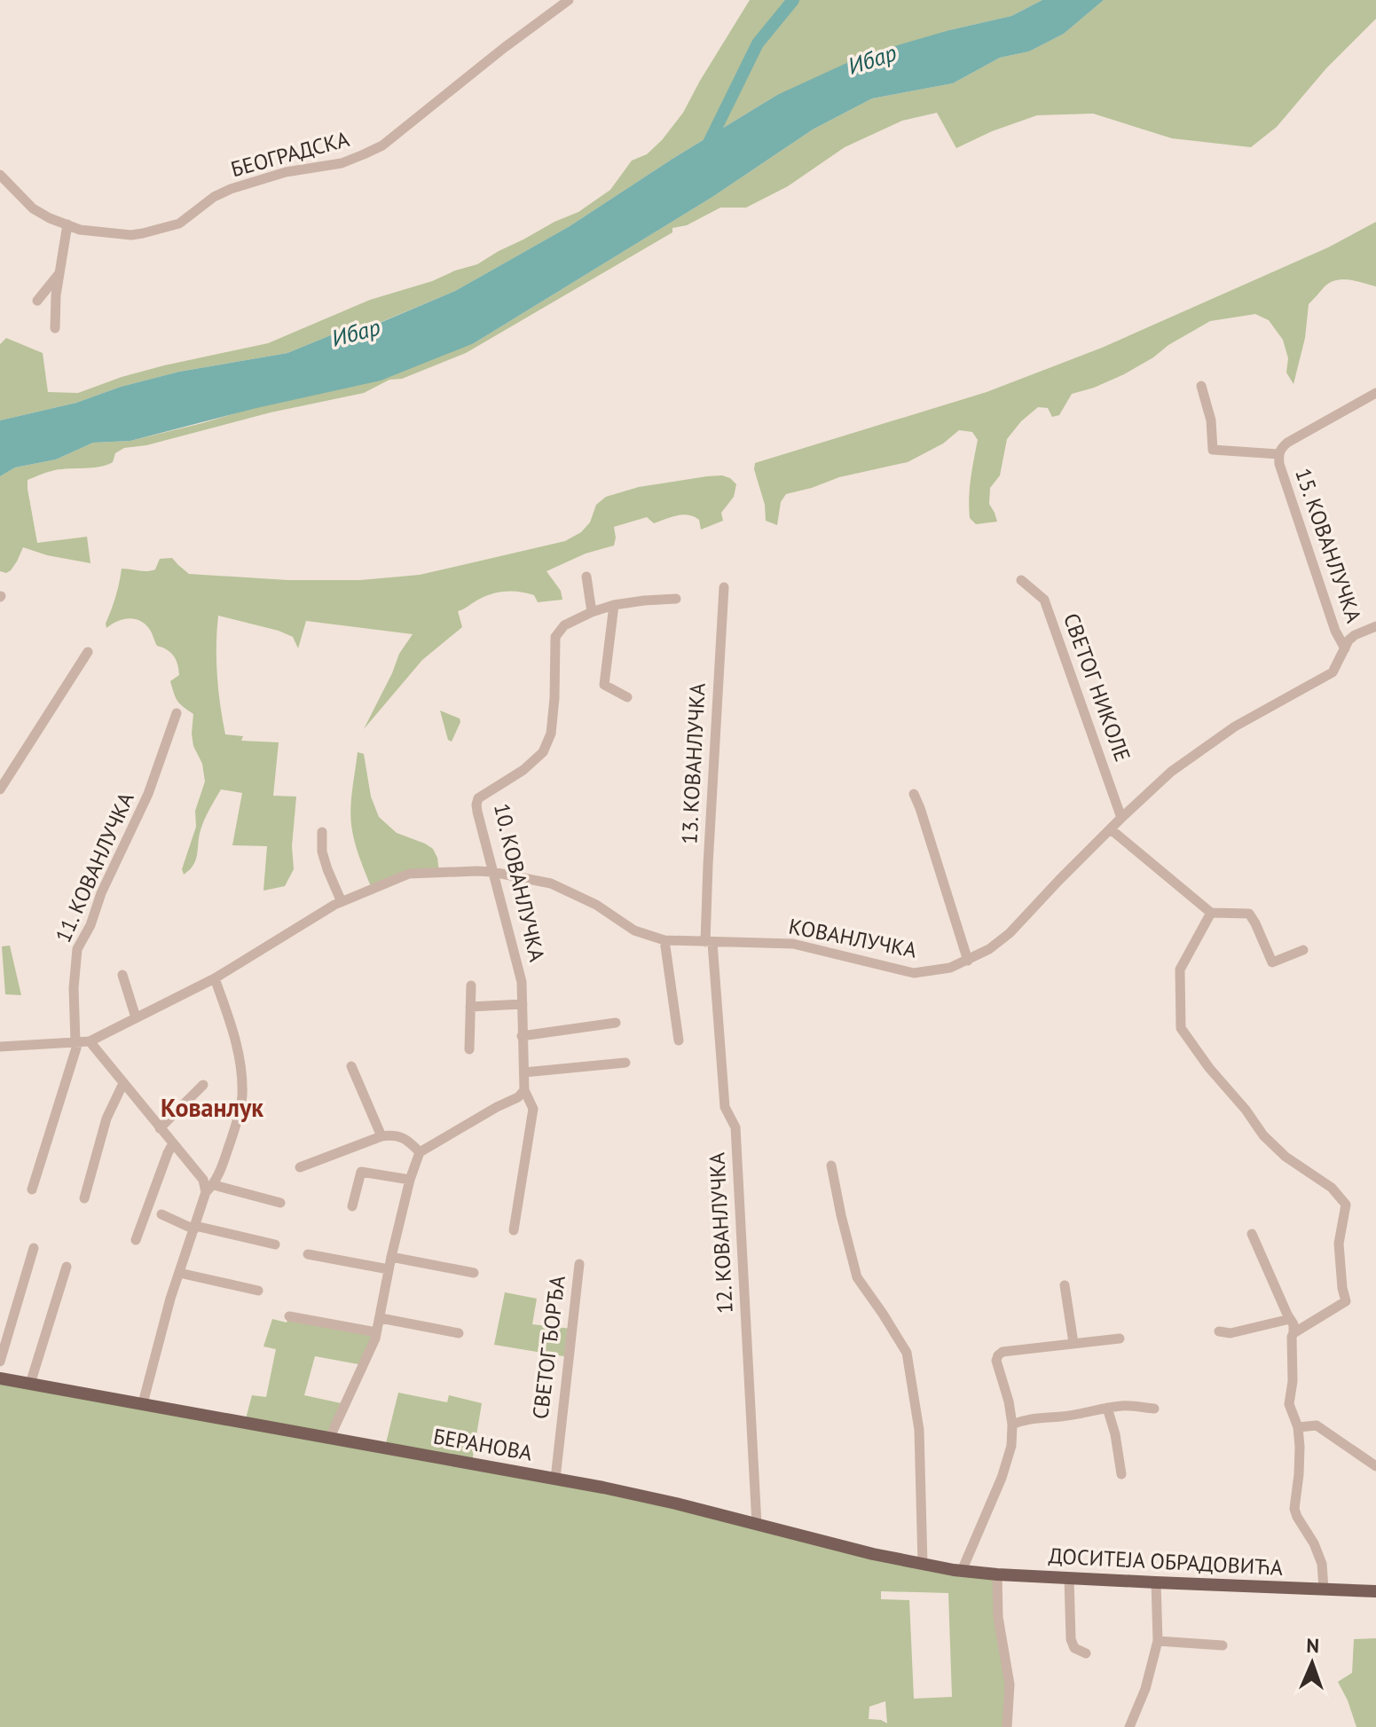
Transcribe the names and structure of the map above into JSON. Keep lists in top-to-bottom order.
{
  "streets": {
    "main road": ["БЕРАНОВА", "ДОСИТЕЈА ОБРАДОВИЋА"],
    "street": [
      "БЕОГРАДСКА",
      "15. КОВАНЛУЧКА",
      "СВЕТОГ НИКОЛЕ",
      "13. КОВАНЛУЧКА",
      "11. КОВАНЛУЧКА",
      "10. КОВАНЛУЧКА",
      "КОВАНЛУЧКА",
      "12. КОВАНЛУЧКА",
      "СВЕТОГ ЂОРЂА"
    ]
  },
  "crossings": [
    ["15. КОВАНЛУЧКА", "КОВАНЛУЧКА"],
    ["СВЕТОГ НИКОЛЕ", "КОВАНЛУЧКА"],
    ["13. КОВАНЛУЧКА", "КОВАНЛУЧКА"],
    ["13. КОВАНЛУЧКА", "12. КОВАНЛУЧКА"],
    ["11. КОВАНЛУЧКА", "КОВАНЛУЧКА"],
    ["10. КОВАНЛУЧКА", "КОВАНЛУЧКА"],
    ["КОВАНЛУЧКА", "12. КОВАНЛУЧКА"],
    ["12. КОВАНЛУЧКА", "БЕРАНОВА"],
    ["СВЕТОГ ЂОРЂА", "БЕРАНОВА"],
    ["БЕРАНОВА", "ДОСИТЕЈА ОБРАДОВИЋА"]
  ],
  "districts": ["Кованлук"],
  "water": ["Ибар"],
  "north": "top"
}
